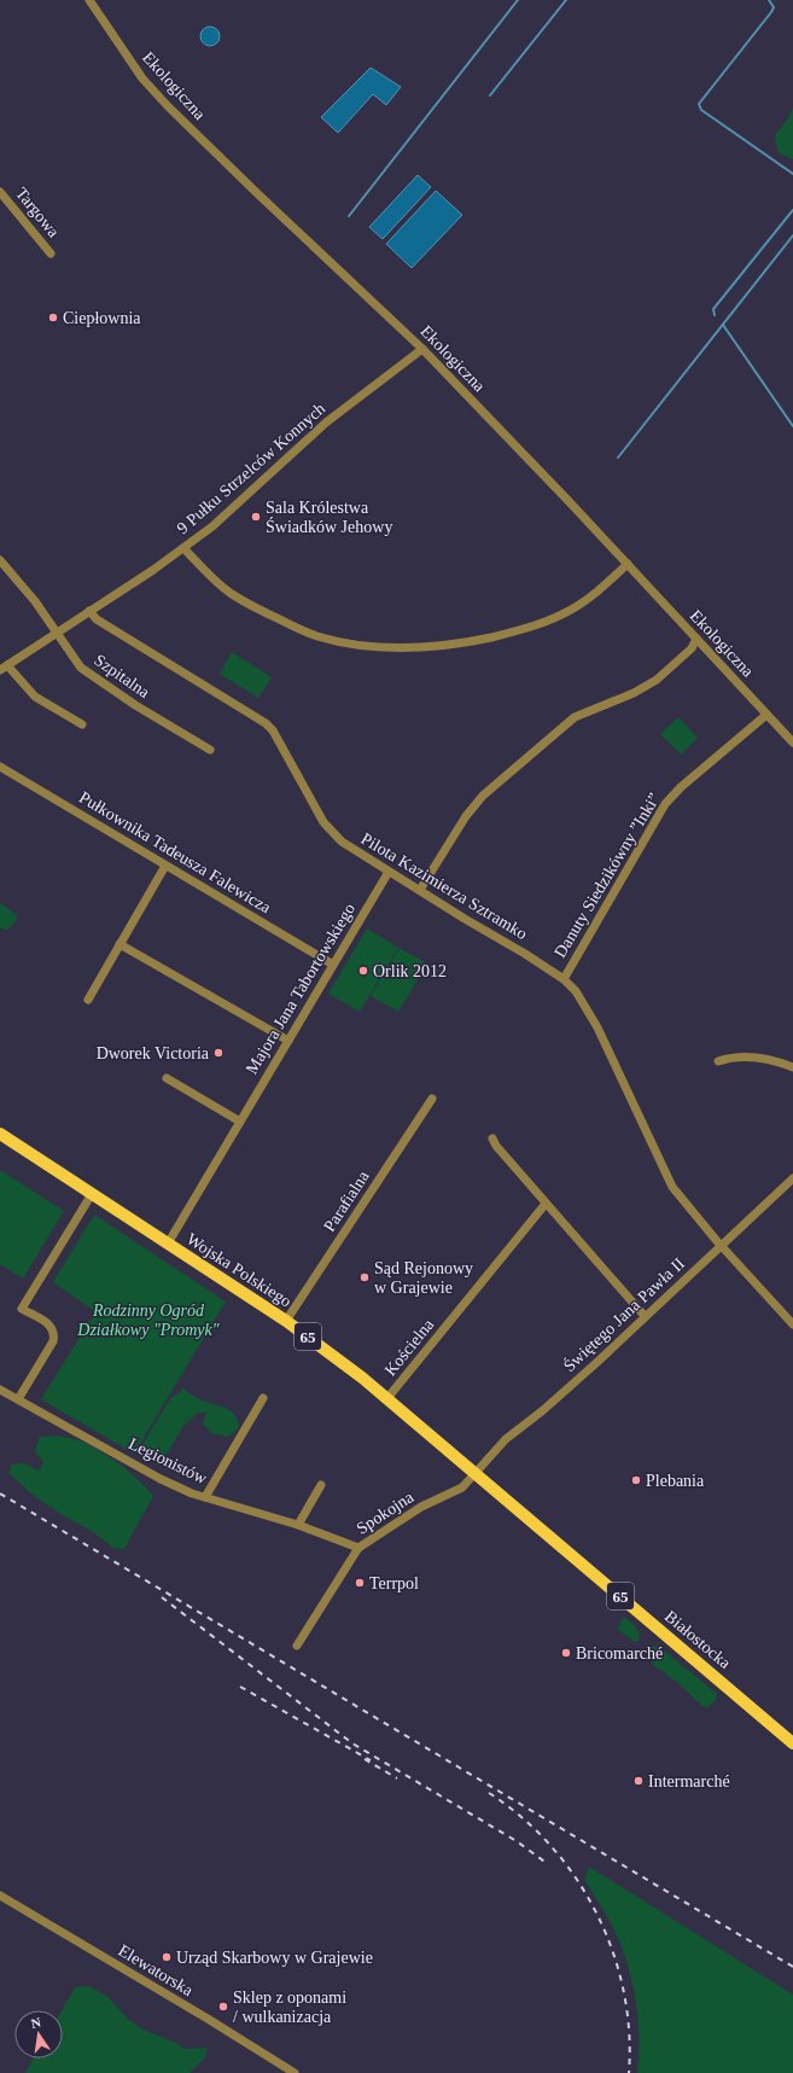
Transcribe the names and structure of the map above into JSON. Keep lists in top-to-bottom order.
{
  "streets": {
    "main road": ["Wojska Polskiego", "65", "Białostocka"],
    "street": [
      "Ekologiczna",
      "Targowa",
      "9 Pułku Strzelców Konnych",
      "Szpitalna",
      "Pułkownika Tadeusza Falewicza",
      "Danuty Siedzikówny ”Inki”",
      "Pilota Kazimierza Sztramko",
      "Majora Jana Tabortowskiego",
      "Parafialna",
      "Świętego Jana Pawła II",
      "Kościelna",
      "Legionistów",
      "Spokojna",
      "Elewatorska"
    ]
  },
  "crossings": [
    ["Ekologiczna", "9 Pułku Strzelców Konnych"],
    ["Ekologiczna", "Danuty Siedzikówny ”Inki”"],
    ["9 Pułku Strzelców Konnych", "Szpitalna"],
    ["9 Pułku Strzelców Konnych", "Pilota Kazimierza Sztramko"],
    ["Pułkownika Tadeusza Falewicza", "Majora Jana Tabortowskiego"],
    ["Danuty Siedzikówny ”Inki”", "Pilota Kazimierza Sztramko"],
    ["Pilota Kazimierza Sztramko", "Majora Jana Tabortowskiego"],
    ["Pilota Kazimierza Sztramko", "Świętego Jana Pawła II"],
    ["Majora Jana Tabortowskiego", "Wojska Polskiego"],
    ["Parafialna", "Wojska Polskiego"],
    ["Wojska Polskiego", "Świętego Jana Pawła II"],
    ["Wojska Polskiego", "Kościelna"],
    ["Wojska Polskiego", "Spokojna"],
    ["Wojska Polskiego", "Białostocka"],
    ["Świętego Jana Pawła II", "Spokojna"],
    ["Legionistów", "Spokojna"]
  ],
  "parks": ["Rodzinny Ogród Działkowy \"Promyk\""],
  "places": [
    "Ciepłownia",
    "Sala Królestwa Świadków Jehowy",
    "Orlik 2012",
    "Dworek Victoria",
    "Sąd Rejonowy w Grajewie",
    "Plebania",
    "Terrpol",
    "Bricomarché",
    "Intermarché",
    "Urząd Skarbowy w Grajewie",
    "Sklep z oponami / wulkanizacja"
  ],
  "north": "top"
}
